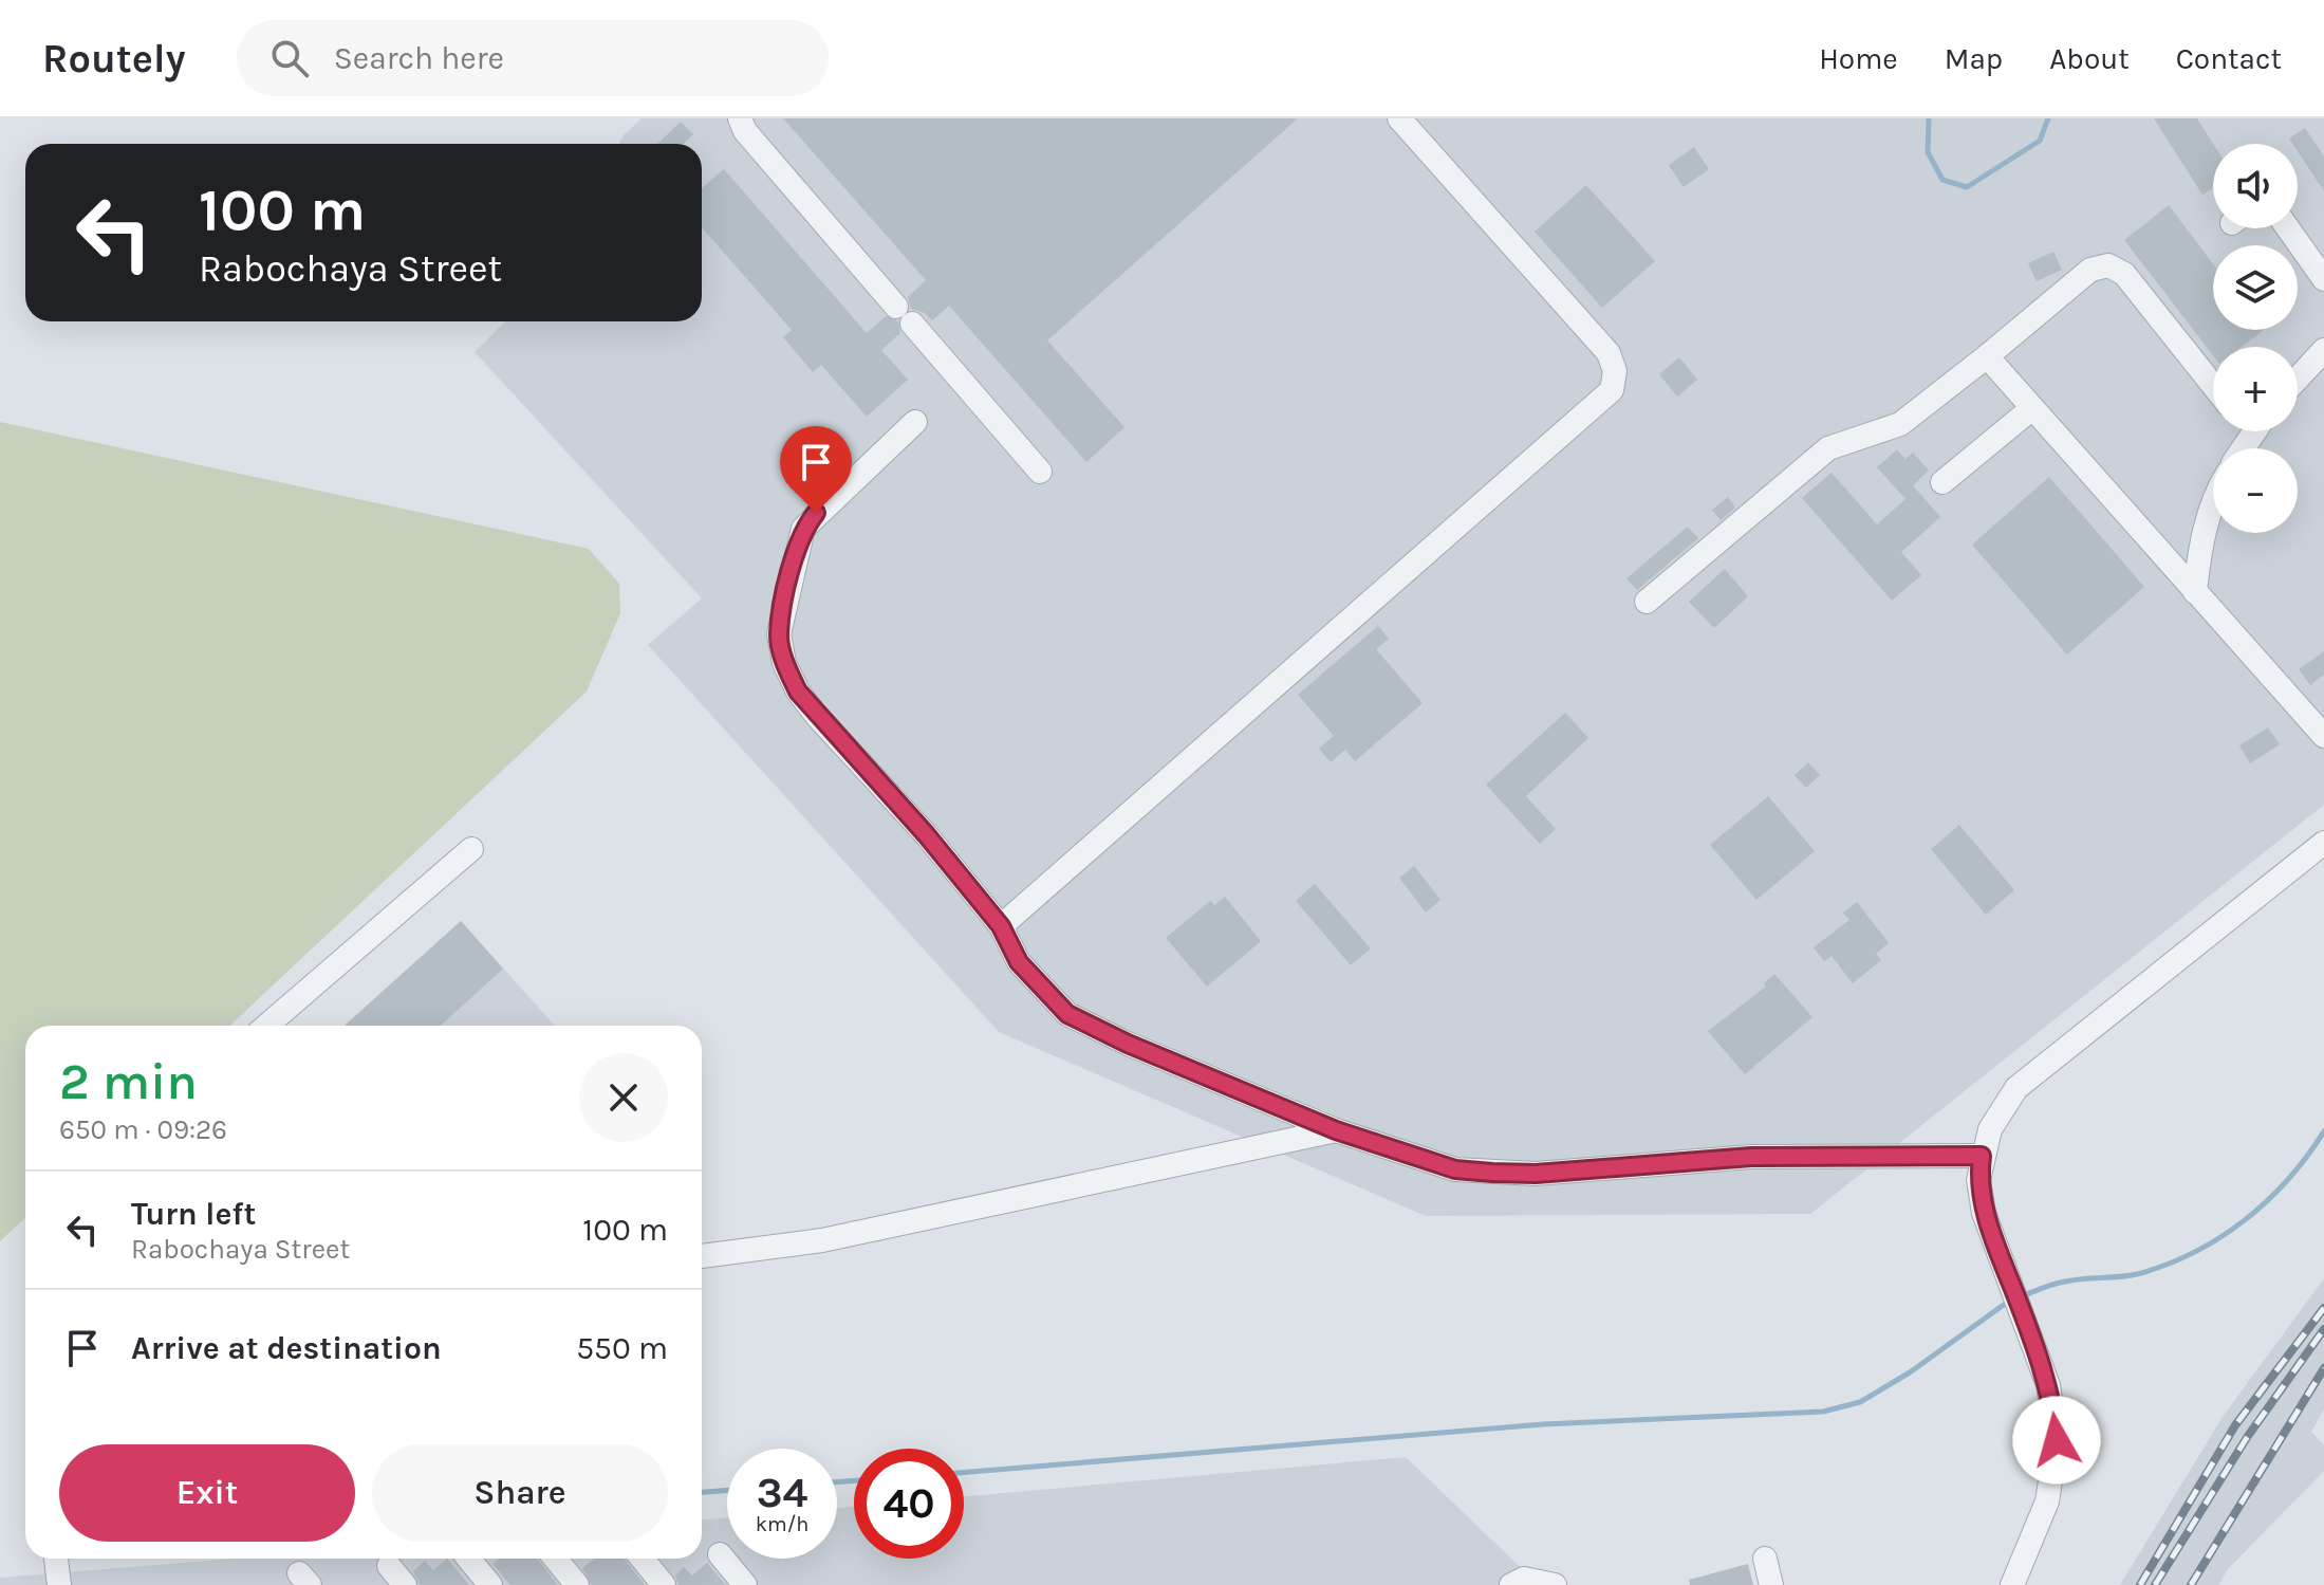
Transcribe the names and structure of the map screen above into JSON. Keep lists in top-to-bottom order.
{
  "page": {
    "header": "Routely",
    "search": "Search here",
    "nav": [
      "Home",
      "Map",
      "About",
      "Contact"
    ],
    "map_buttons": ["+", "−"],
    "turn": ["100 m", "Rabochaya Street"],
    "heading": ["2 min", "650 m · 09:26"],
    "list": [
      {
        "name": "Turn left",
        "note": "Rabochaya Street",
        "value": "100 m"
      },
      {
        "name": "Arrive at destination",
        "value": "550 m"
      }
    ],
    "buttons": ["Exit", "Share"],
    "speed": "34 km/h",
    "limit": "40"
  }
}
